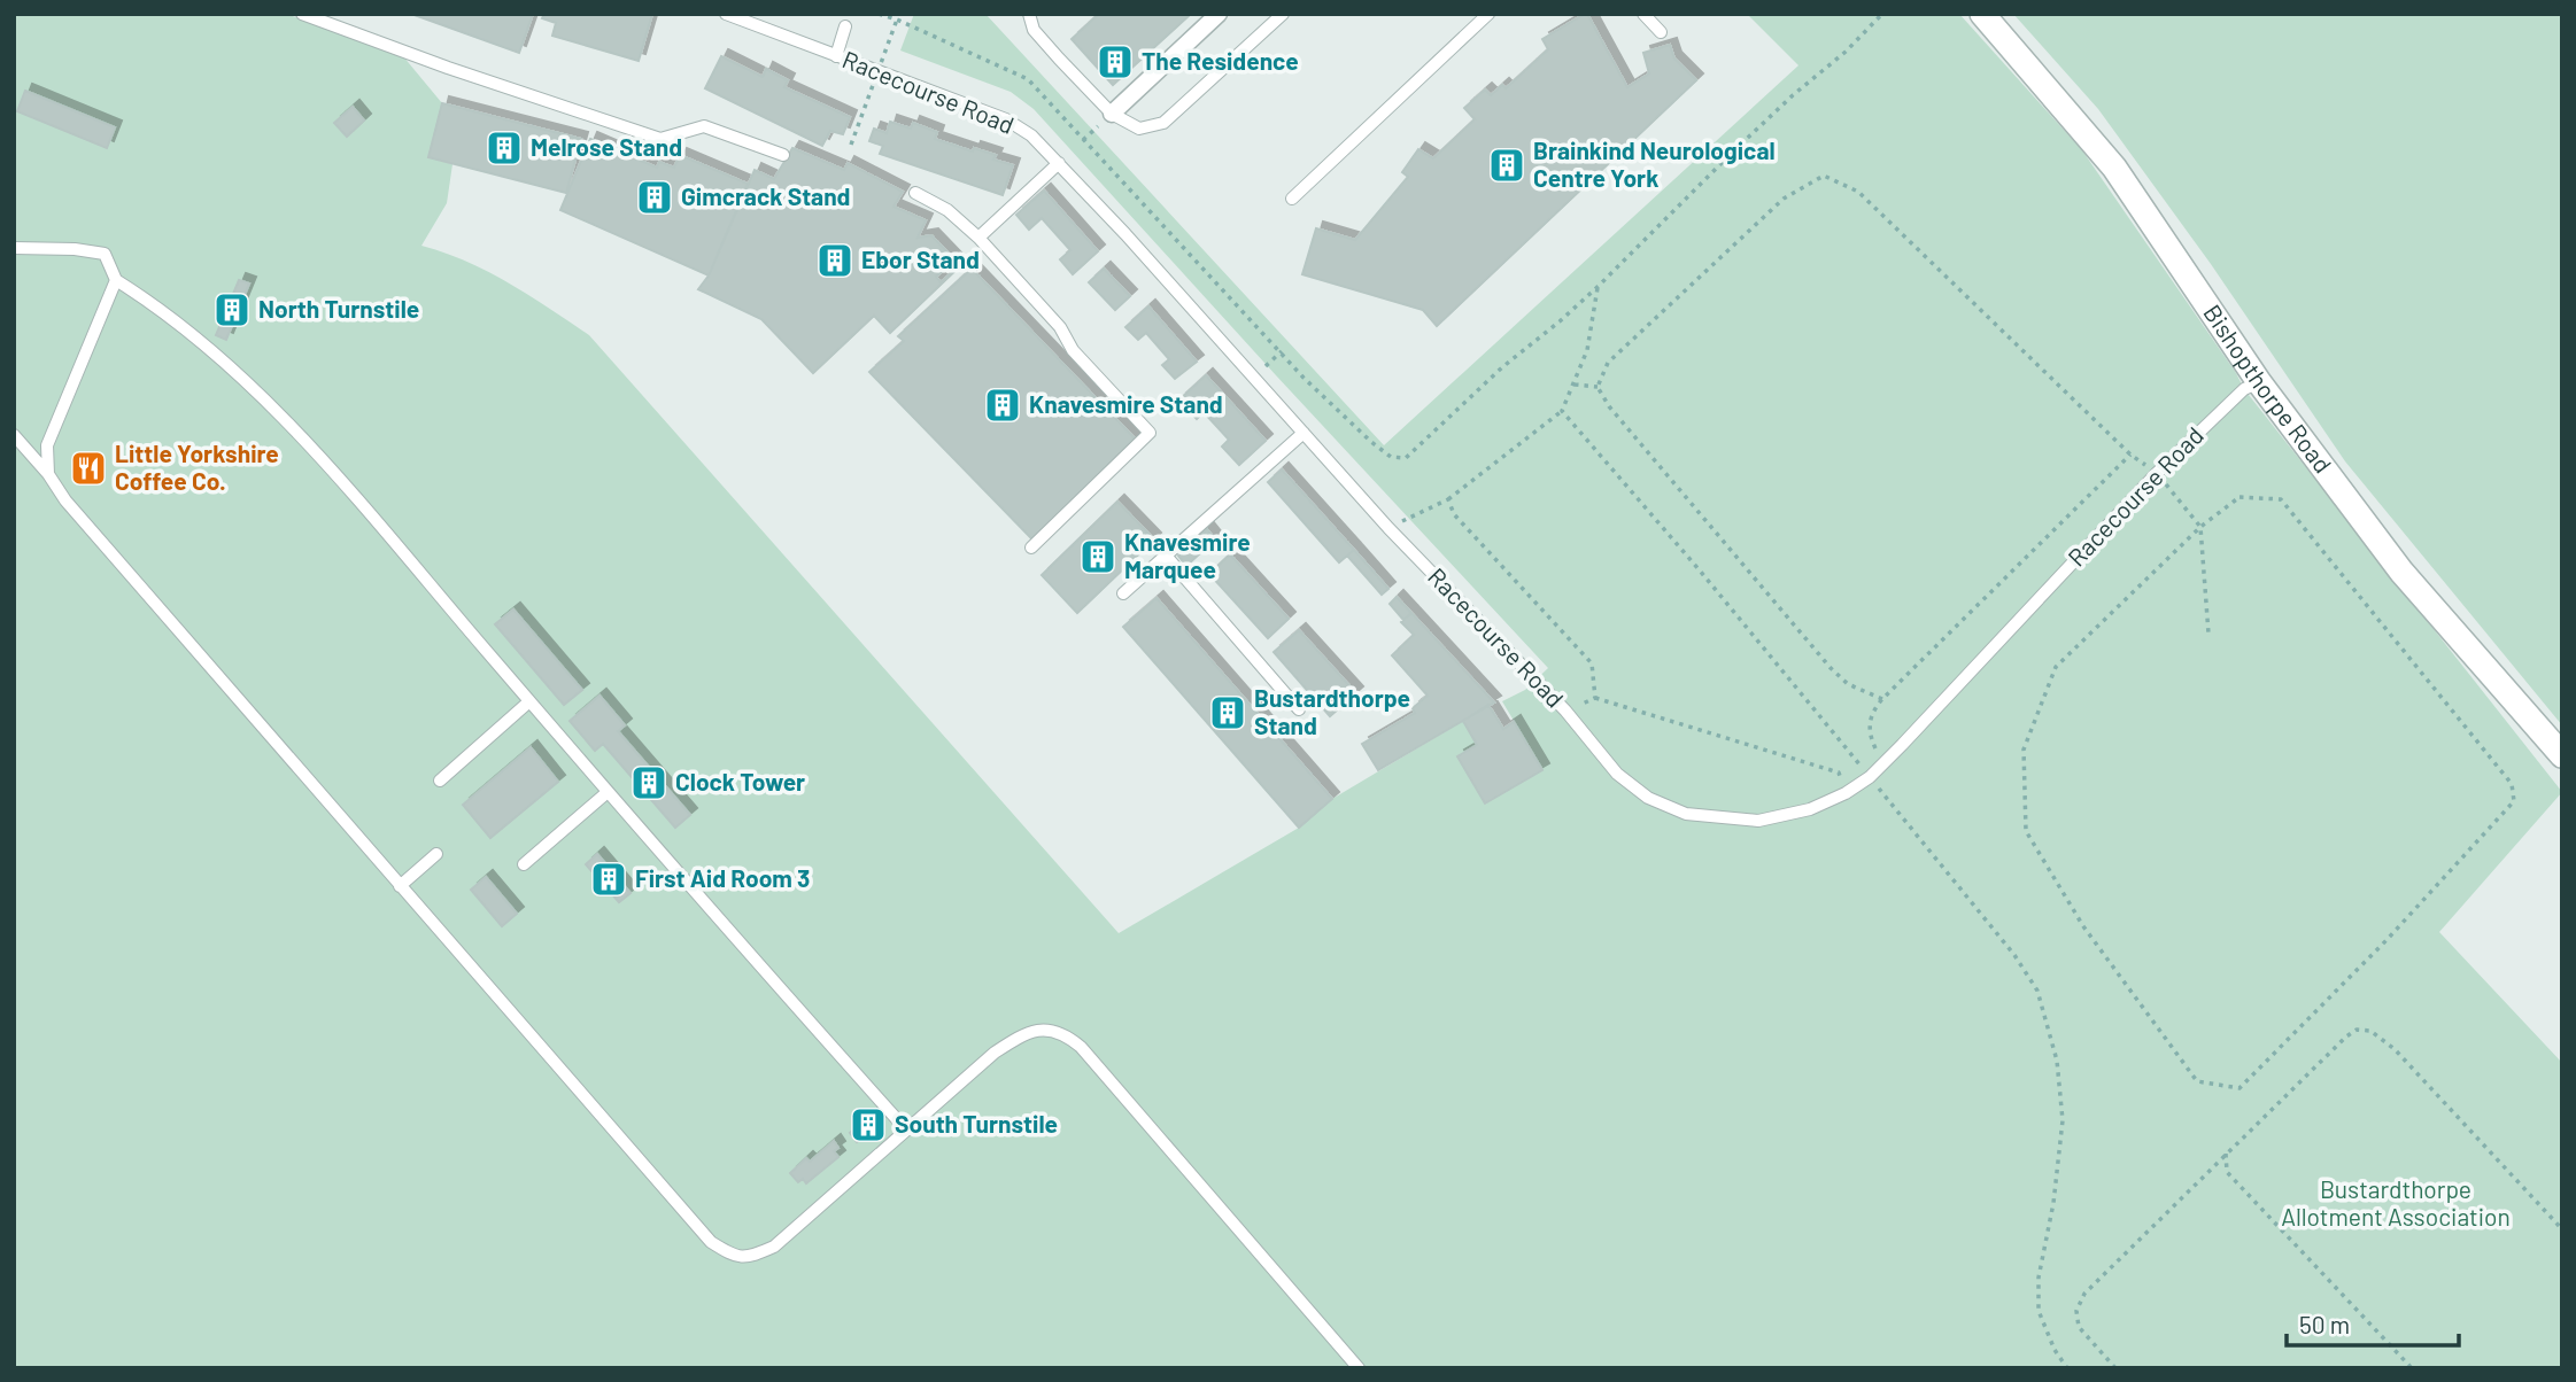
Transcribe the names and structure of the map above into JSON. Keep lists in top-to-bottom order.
{
  "streets": {
    "street": ["Bishopthorpe Road"],
    "lane": ["Racecourse Road"]
  },
  "crossings": [
    ["Racecourse Road", "Bishopthorpe Road"]
  ],
  "parks": ["Bustardthorpe Allotment Association"],
  "places": {
    "building": [
      "The Residence",
      "Melrose Stand",
      "Brainkind Neurological Centre York",
      "Gimcrack Stand",
      "Ebor Stand",
      "North Turnstile",
      "Knavesmire Stand",
      "Knavesmire Marquee",
      "Bustardthorpe Stand",
      "Clock Tower",
      "First Aid Room 3",
      "South Turnstile"
    ],
    "restaurant": ["Little Yorkshire Coffee Co."]
  },
  "scale_bar": "50 m"
}
